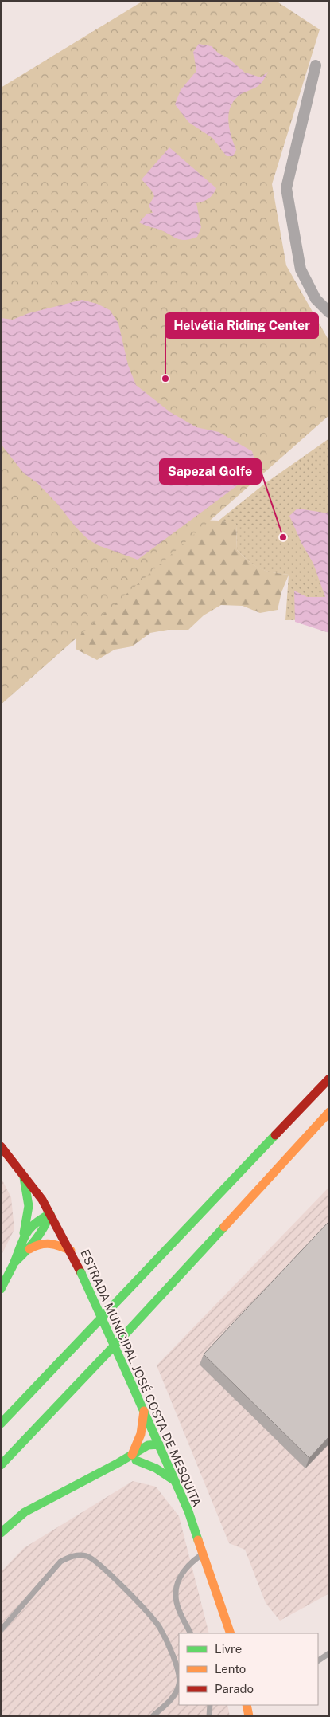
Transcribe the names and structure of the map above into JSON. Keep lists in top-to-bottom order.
{
  "streets": {
    "main road": ["ESTRADA MUNICIPAL JOSÉ COSTA DE MESQUITA"]
  },
  "places": ["Helvétia Riding Center", "Sapezal Golfe"],
  "legend": ["Livre", "Lento", "Parado"]
}
